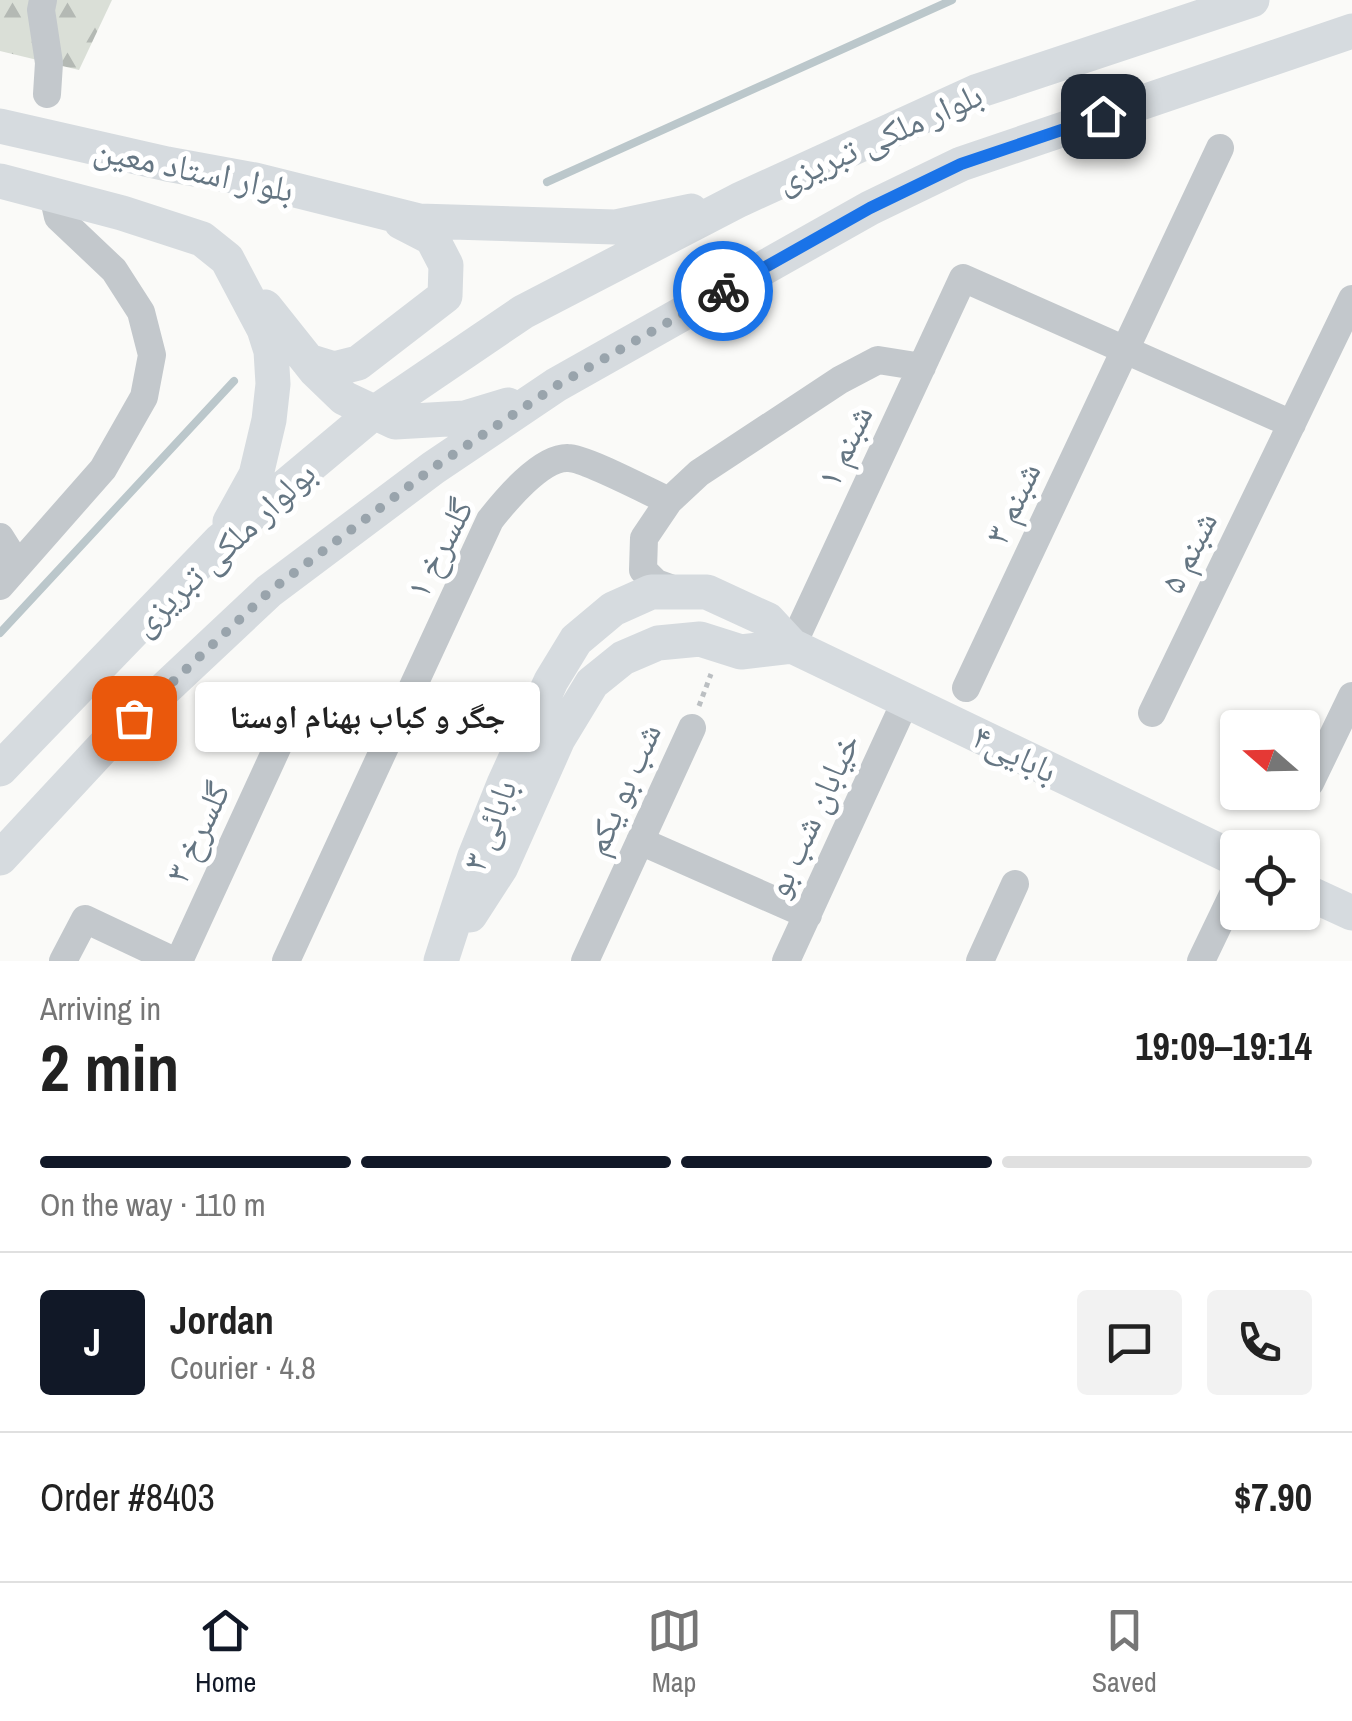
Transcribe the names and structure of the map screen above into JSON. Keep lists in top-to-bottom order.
{
  "streets": {
    "main road": [
      "بلوار ملکى تبریزى",
      "بلوار استاد معین",
      "بولوار ملکی تبریزی",
      "بابایی۴",
      "بابائی ۳"
    ],
    "street": [
      "شبنم ۱",
      "شبنم ۳",
      "گلسرخ ۱",
      "شبنم ۵",
      "شب بو یکم",
      "خیابان شب بو",
      "گلسرخ ۳"
    ]
  },
  "crossings": [
    ["بلوار ملکى تبریزى", "بولوار ملکی تبریزی"],
    ["شبنم ۱", "شبنم ۳"],
    ["شبنم ۱", "بابایی۴"],
    ["شبنم ۱", "بابائی ۳"],
    ["بابایی۴", "خیابان شب بو"],
    ["بابایی۴", "بابائی ۳"],
    ["شب بو یکم", "بابائی ۳"]
  ],
  "places": ["جگر و کباب بهنام اوستا"],
  "north": "left",
  "page": {
    "bubble": "جگر و کباب بهنام اوستا",
    "heading": ["2 min", "Arriving in", "19:09–19:14"],
    "panel": [
      "Jordan",
      "Courier · 4.8",
      "Order #8403",
      "$7.90"
    ],
    "bar": "On the way · 110 m",
    "round": "J",
    "tabs": ["Home", "Map", "Saved"]
  }
}
